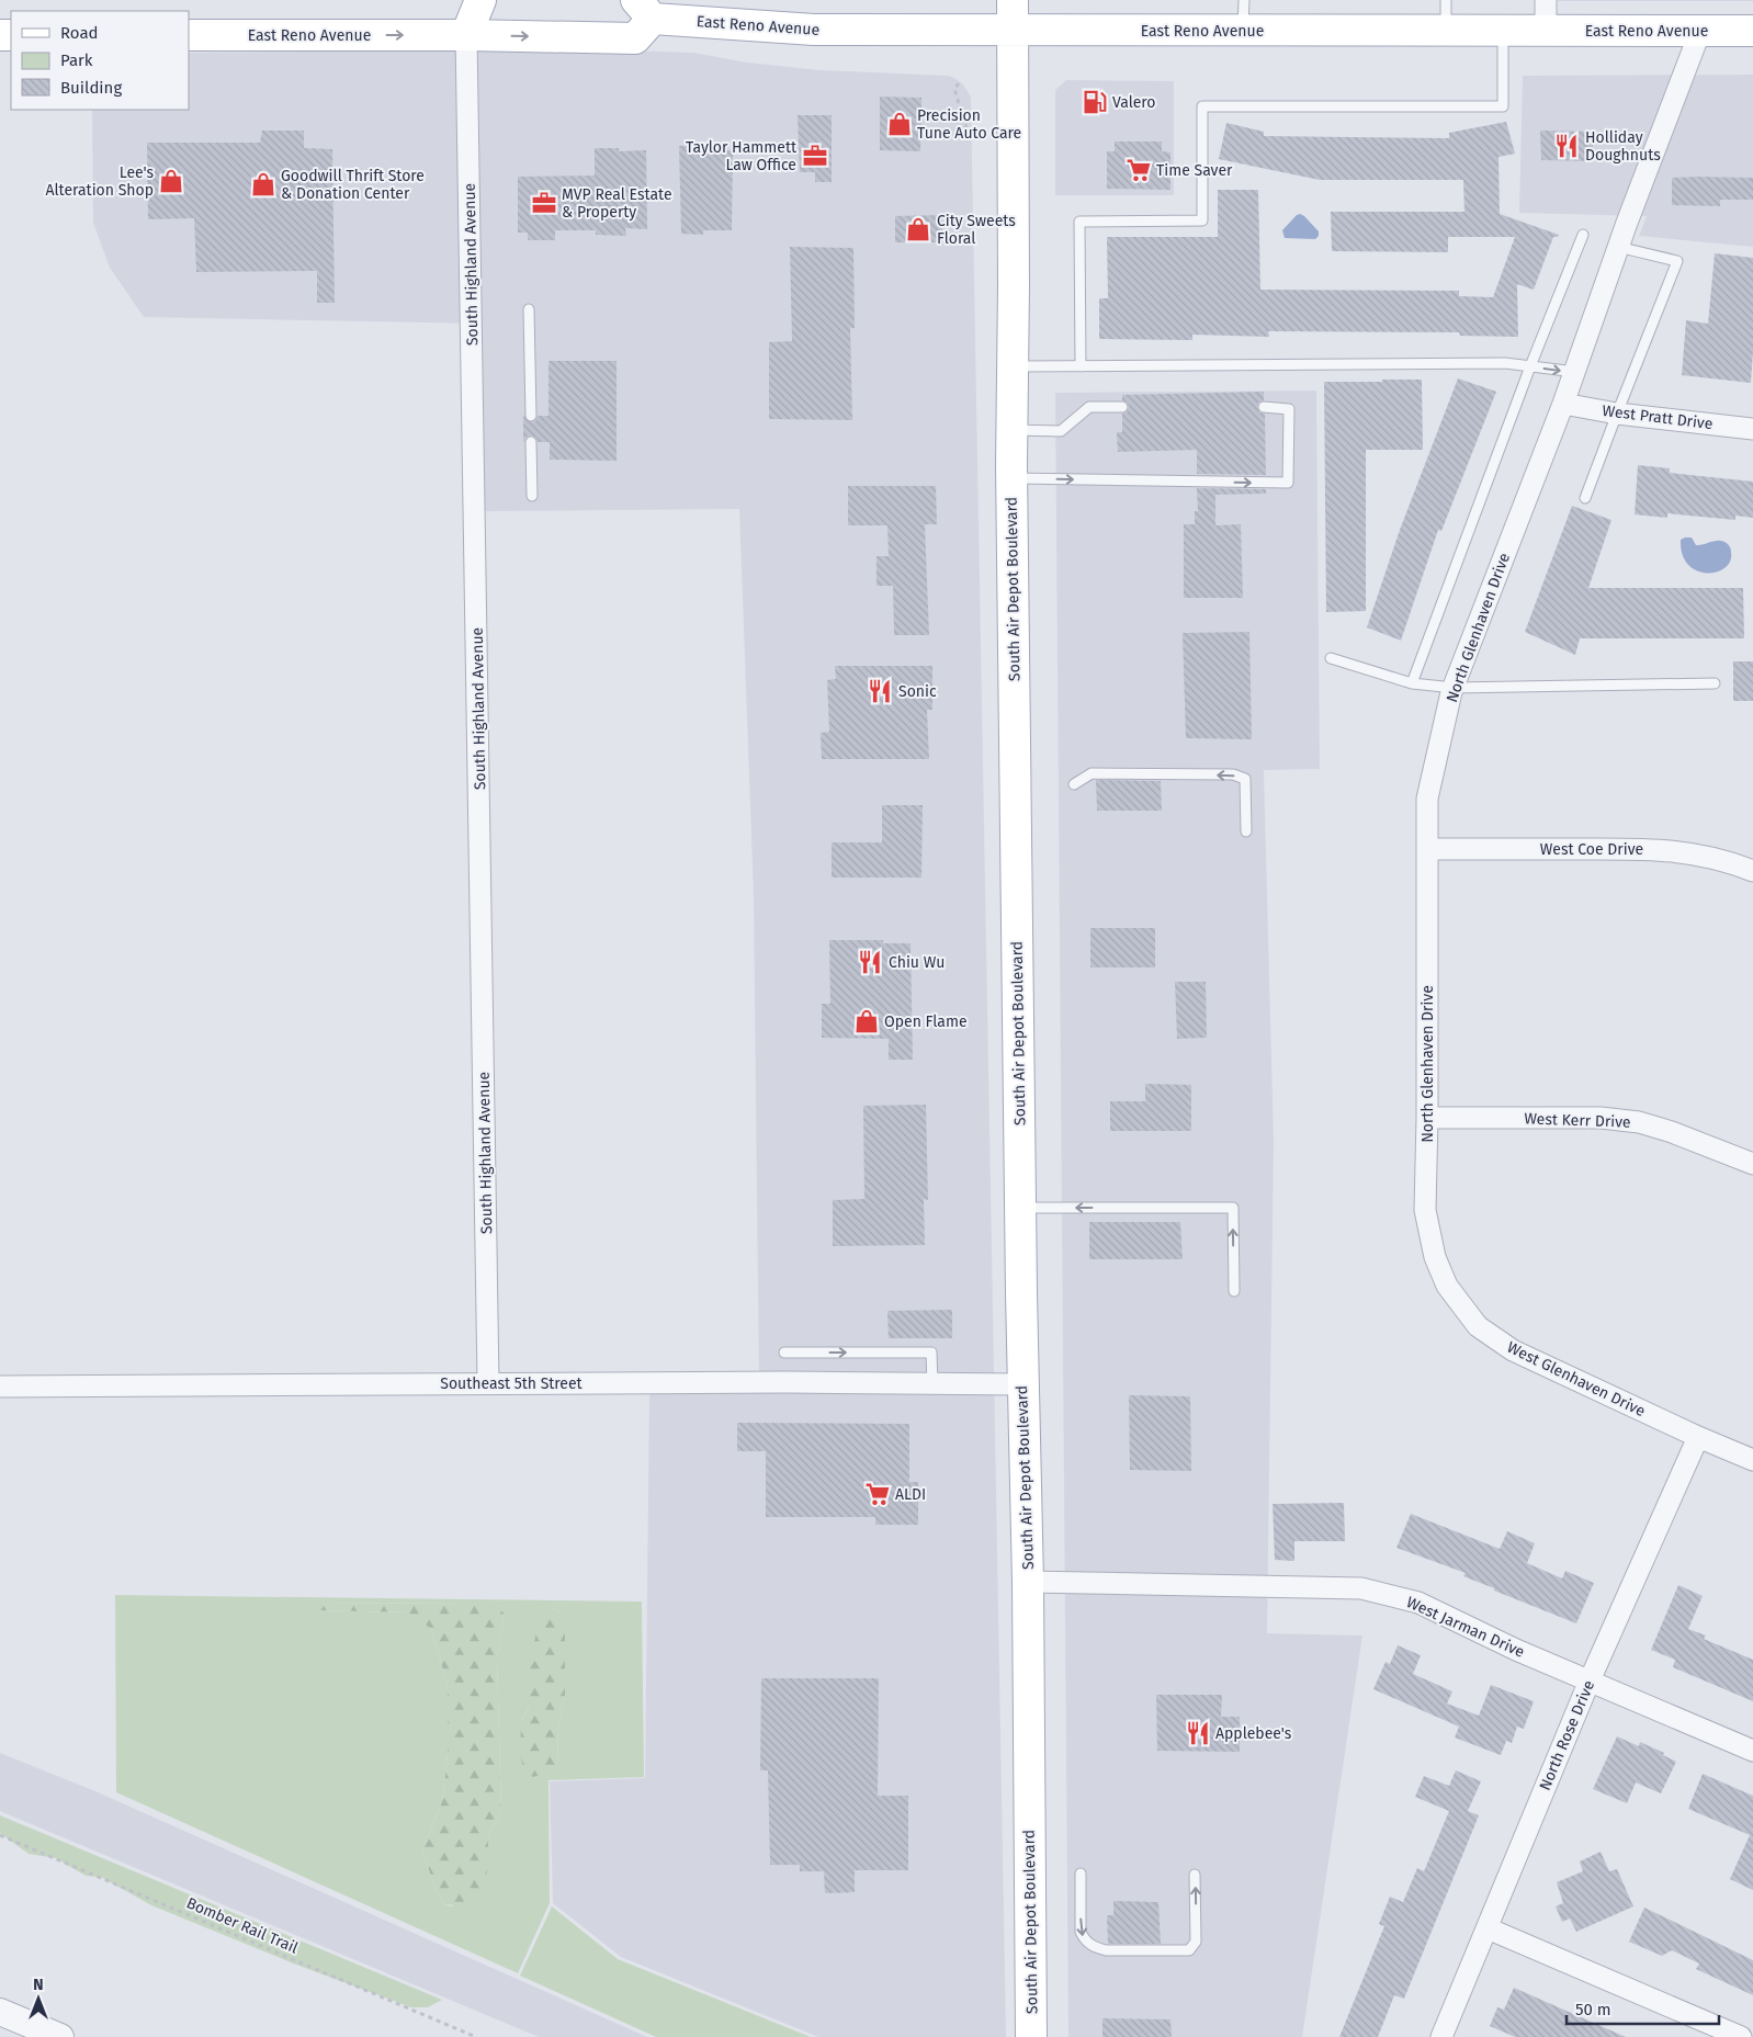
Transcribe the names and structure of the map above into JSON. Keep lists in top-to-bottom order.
{
  "streets": {
    "main road": ["East Reno Avenue", "South Air Depot Boulevard"],
    "street": [
      "South Highland Avenue",
      "West Pratt Drive",
      "North Glenhaven Drive",
      "West Coe Drive",
      "West Kerr Drive",
      "West Glenhaven Drive",
      "Southeast 5th Street",
      "West Jarman Drive",
      "North Rose Drive"
    ],
    "path": ["Bomber Rail Trail"]
  },
  "crossings": [
    ["East Reno Avenue", "South Highland Avenue"],
    ["East Reno Avenue", "South Air Depot Boulevard"],
    ["East Reno Avenue", "North Glenhaven Drive"],
    ["South Highland Avenue", "Southeast 5th Street"],
    ["West Pratt Drive", "North Glenhaven Drive"],
    ["South Air Depot Boulevard", "Southeast 5th Street"],
    ["South Air Depot Boulevard", "West Jarman Drive"],
    ["North Glenhaven Drive", "West Coe Drive"],
    ["North Glenhaven Drive", "West Kerr Drive"],
    ["North Glenhaven Drive", "West Glenhaven Drive"],
    ["West Glenhaven Drive", "North Rose Drive"],
    ["West Jarman Drive", "North Rose Drive"]
  ],
  "places": {
    "fuel station": ["Valero"],
    "shop": [
      "Precision Tune Auto Care",
      "Lee's Alteration Shop",
      "Goodwill Thrift Store & Donation Center",
      "City Sweets Floral",
      "Open Flame"
    ],
    "restaurant": [
      "Holliday Doughnuts",
      "Sonic",
      "Chiu Wu",
      "Applebee's"
    ],
    "office": ["Taylor Hammett Law Office", "MVP Real Estate & Property"],
    "supermarket": ["Time Saver", "ALDI"]
  },
  "legend": ["Road", "Park", "Building"],
  "scale_bar": "50 m",
  "north": "top"
}
